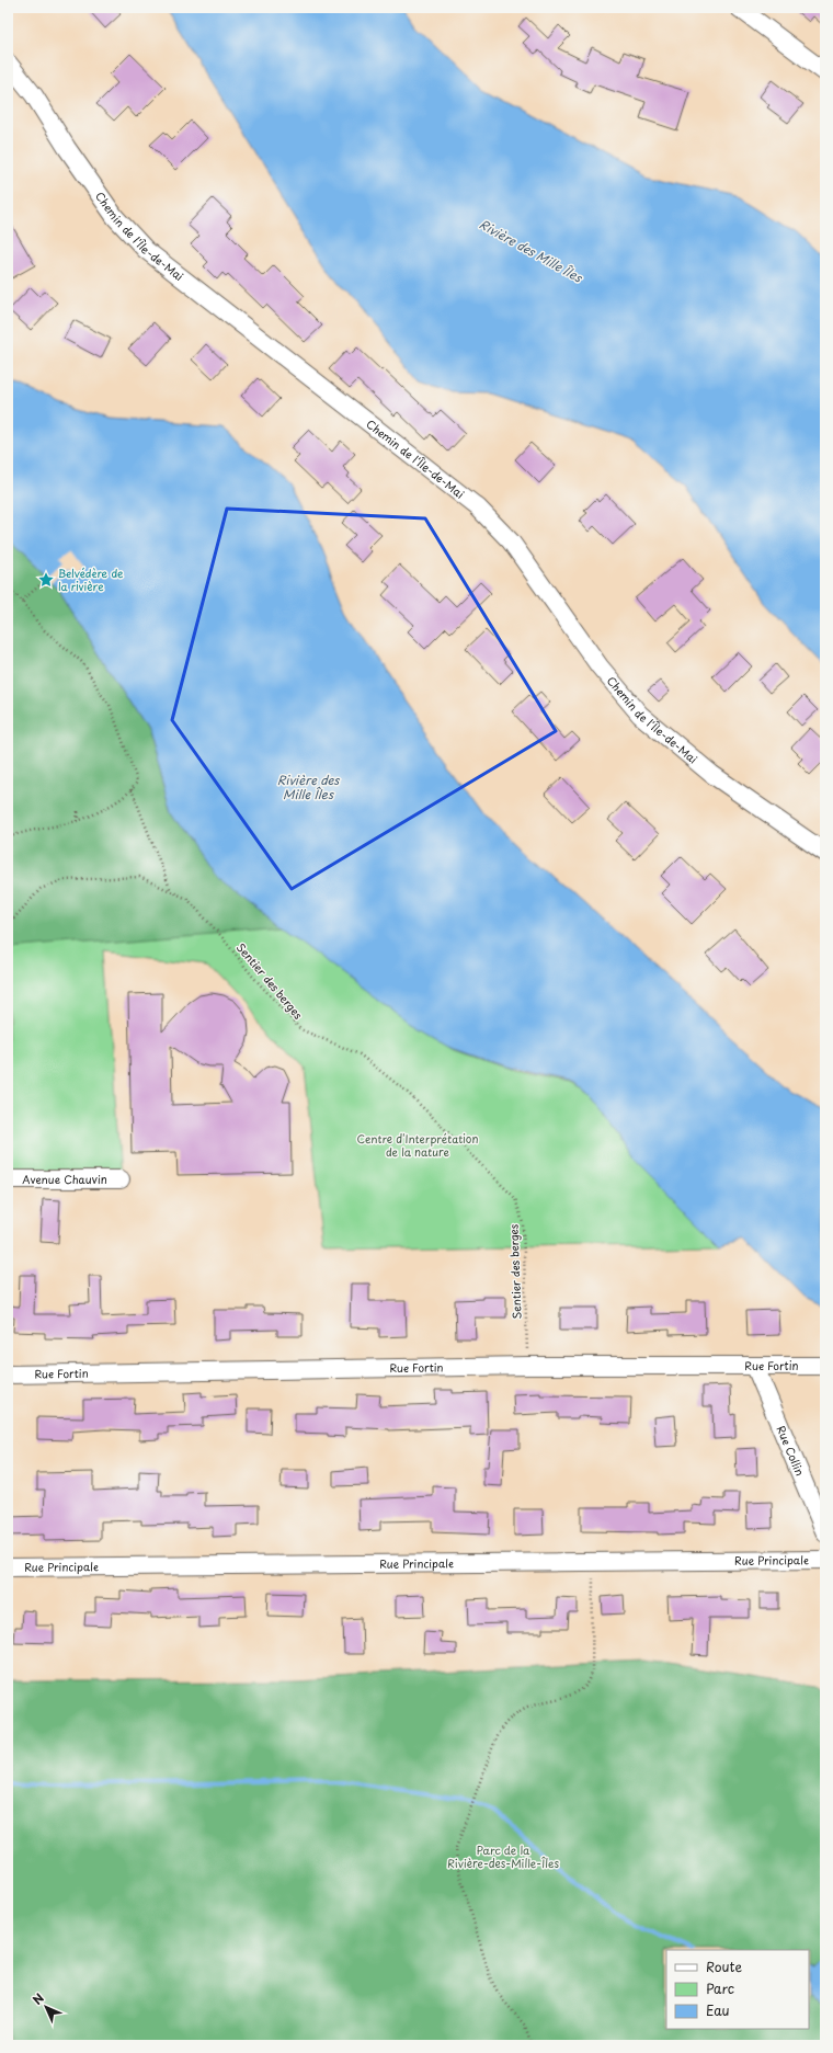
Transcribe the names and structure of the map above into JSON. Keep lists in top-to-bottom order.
{
  "streets": {
    "street": [
      "Chemin de l'Île-de-Mai",
      "Avenue Chauvin",
      "Rue Fortin",
      "Rue Collin",
      "Rue Principale"
    ],
    "path": ["Sentier des berges"]
  },
  "crossings": [
    ["Sentier des berges", "Rue Fortin"],
    ["Rue Fortin", "Rue Collin"]
  ],
  "water": ["Rivière des Mille Îles"],
  "parks": ["Centre d'Interprétation de la nature", "Parc de la Rivière-des-Mille-Îles"],
  "places": {
    "place": ["Belvédère de la rivière"]
  },
  "legend": ["Route", "Parc", "Eau"],
  "north": "top left"
}
